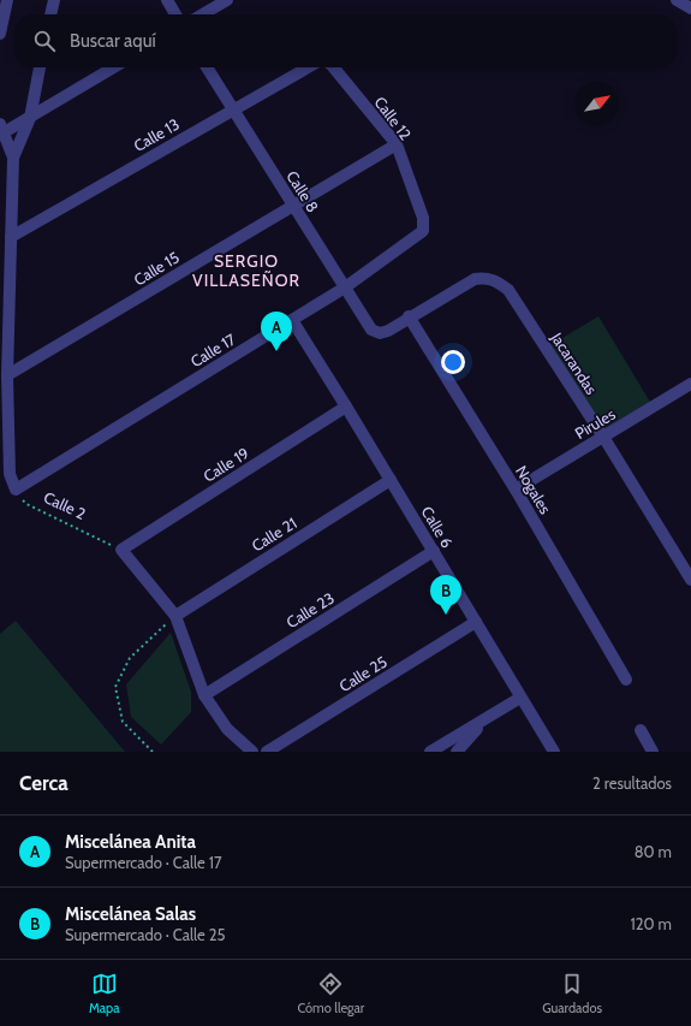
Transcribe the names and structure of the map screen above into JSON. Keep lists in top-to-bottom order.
{
  "streets": {
    "street": [
      "Calle 12",
      "Calle 13",
      "Calle 8",
      "Calle 15",
      "Calle 17",
      "Jacarandas",
      "Pirules",
      "Calle 19",
      "Nogales",
      "Calle 6",
      "Calle 21",
      "Calle 23",
      "Calle 25"
    ],
    "path": ["Calle 2"]
  },
  "crossings": [
    ["Calle 12", "Calle 15"],
    ["Calle 12", "Calle 17"],
    ["Calle 13", "Calle 8"],
    ["Calle 8", "Calle 15"],
    ["Calle 8", "Calle 17"],
    ["Calle 8", "Jacarandas"],
    ["Calle 17", "Calle 2"],
    ["Calle 17", "Calle 6"],
    ["Jacarandas", "Pirules"],
    ["Jacarandas", "Nogales"],
    ["Pirules", "Nogales"],
    ["Calle 19", "Calle 2"],
    ["Calle 19", "Calle 6"],
    ["Calle 6", "Calle 21"],
    ["Calle 6", "Calle 23"],
    ["Calle 6", "Calle 25"]
  ],
  "districts": ["SERGIO VILLASEÑOR"],
  "north": "top right",
  "page": {
    "search": "Buscar aquí",
    "pins": ["A", "B"],
    "heading": ["Cerca", "2 resultados"],
    "list": [
      {
        "mark": "A",
        "name": "Miscelánea Anita",
        "note": "Supermercado · Calle 17",
        "value": "80 m"
      },
      {
        "mark": "B",
        "name": "Miscelánea Salas",
        "note": "Supermercado · Calle 25",
        "value": "120 m"
      }
    ],
    "nav": ["Mapa", "Cómo llegar", "Guardados"]
  }
}
